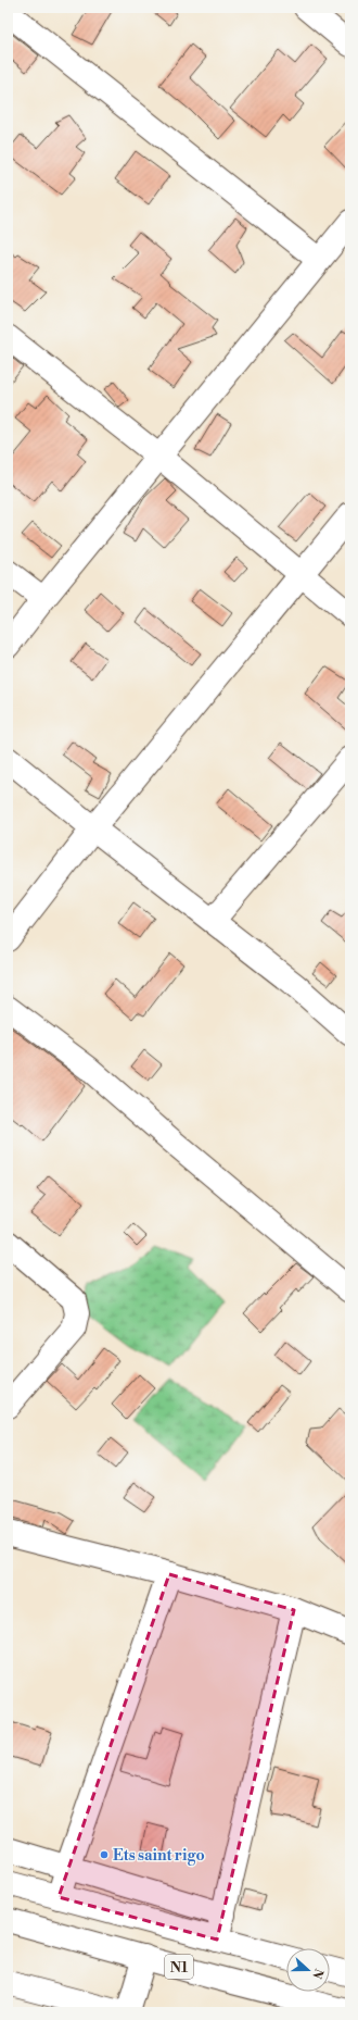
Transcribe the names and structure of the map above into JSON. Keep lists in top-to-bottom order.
{
  "streets": {
    "main road": ["N1"]
  },
  "places": ["Ets saint rigo"],
  "north": "right"
}
